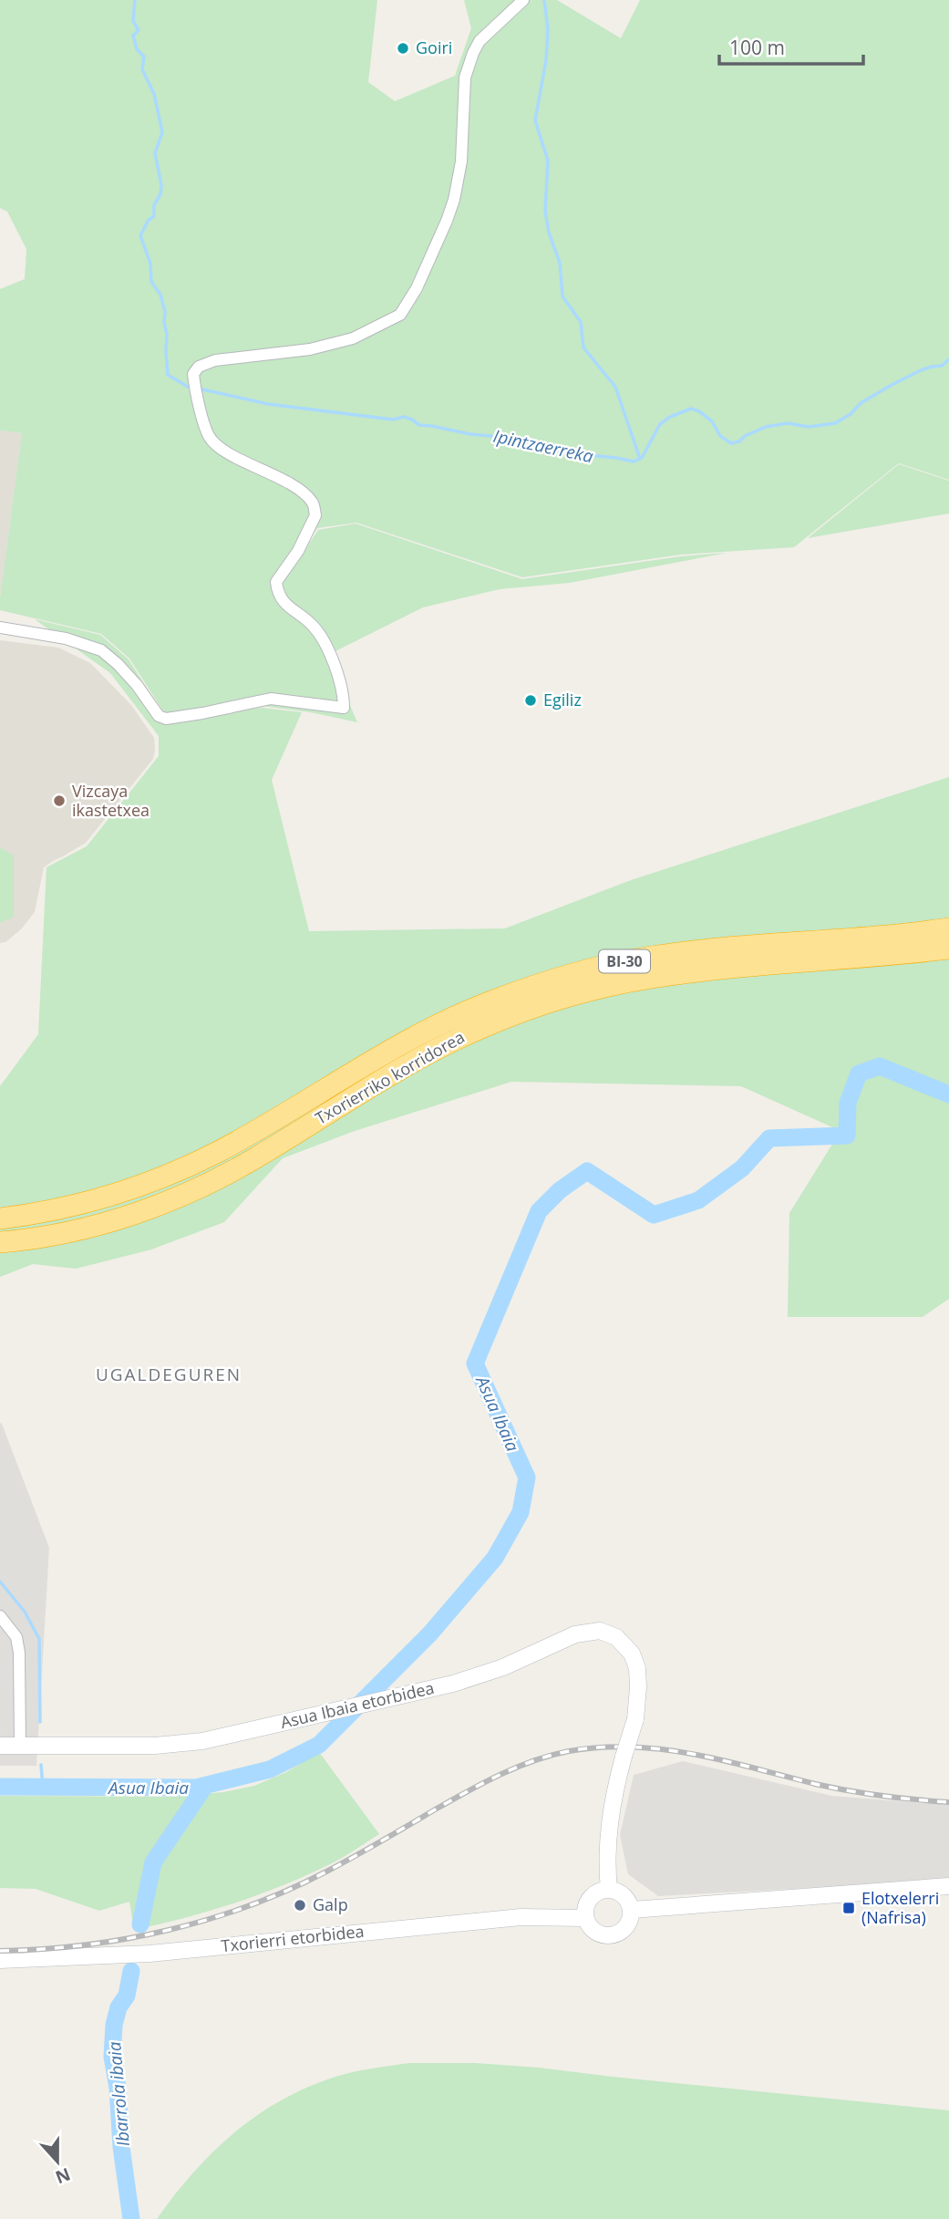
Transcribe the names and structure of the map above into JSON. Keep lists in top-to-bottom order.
{
  "streets": {
    "highway": ["BI-30", "Txorierriko korridorea"],
    "street": ["Asua Ibaia etorbidea", "Txorierri etorbidea"]
  },
  "crossings": [
    ["Asua Ibaia etorbidea", "Txorierri etorbidea"]
  ],
  "districts": ["UGALDEGUREN"],
  "water": ["Ipintzaerreka", "Asua Ibaia", "Ibarrola ibaia"],
  "places": {
    "other": [
      "Goiri",
      "Egiliz",
      "Vizcaya ikastetxea",
      "Galp"
    ],
    "transit": ["Elotxelerri (Nafrisa)"]
  },
  "scale_bar": "100 m",
  "north": "bottom"
}
